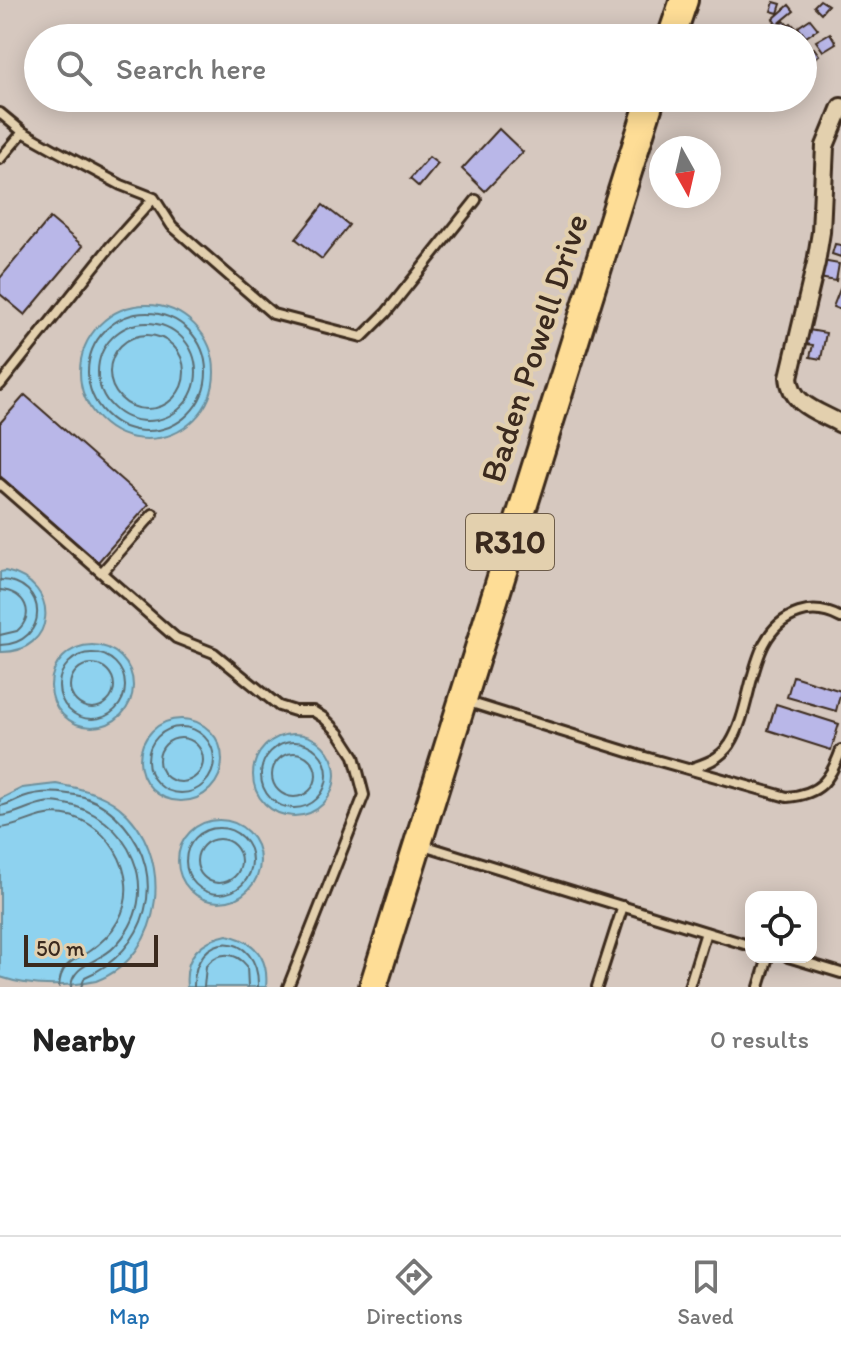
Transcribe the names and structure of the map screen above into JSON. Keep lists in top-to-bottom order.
{
  "streets": {
    "main road": ["Baden Powell Drive", "R310"]
  },
  "scale_bar": "50 m",
  "north": "bottom",
  "page": {
    "search": "Search here",
    "scale": "50 m",
    "heading": ["Nearby", "0 results"],
    "nav": ["Map", "Directions", "Saved"]
  }
}
